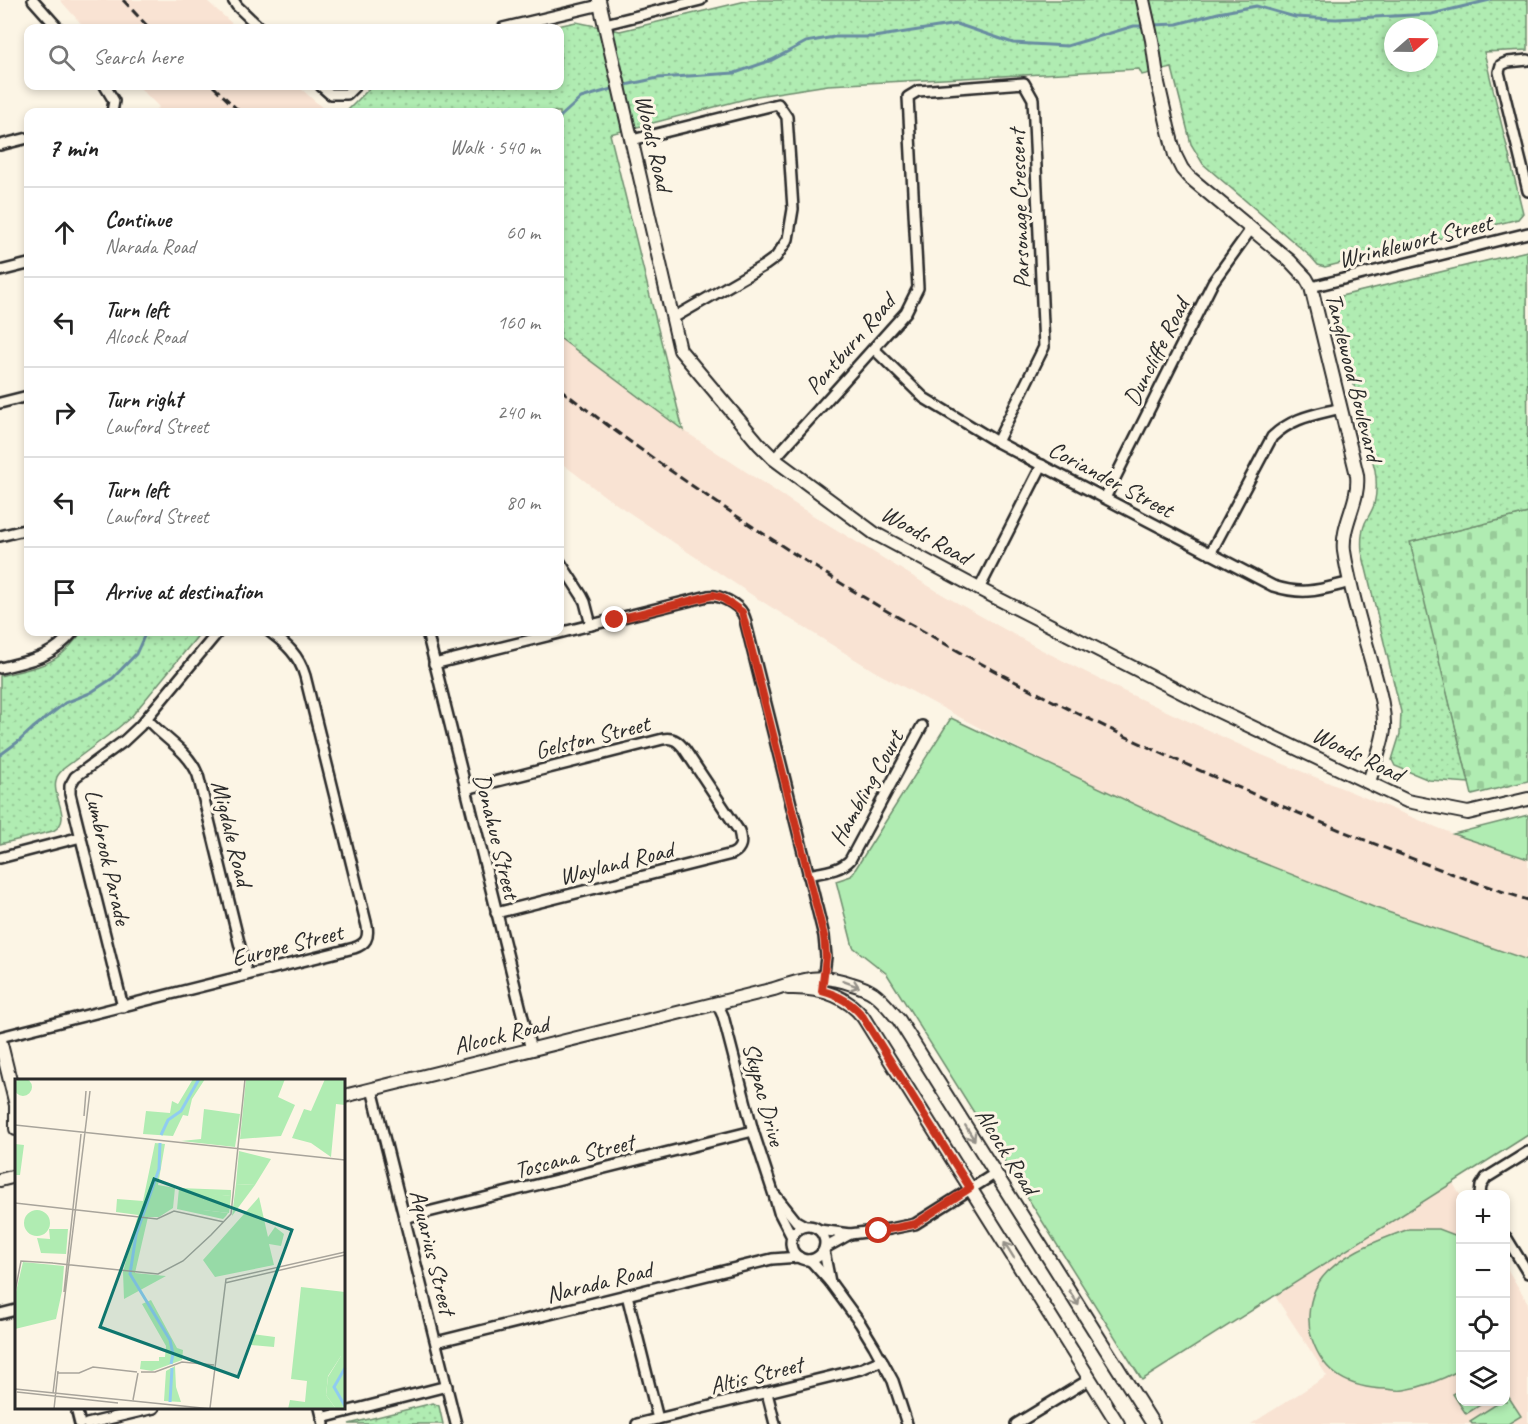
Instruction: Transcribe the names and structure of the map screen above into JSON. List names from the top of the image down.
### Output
{
  "streets": {
    "street": [
      "Woods Road",
      "Parsonage Crescent",
      "Wrinklewort Street",
      "Pontburn Road",
      "Duncliffe Road",
      "Tanglewood Boulevard",
      "Coriander Street",
      "Gelston Street",
      "Hambling Court",
      "Migdale Road",
      "Donahue Street",
      "Lumbrook Parade",
      "Wayland Road",
      "Europe Street",
      "Alcock Road",
      "Skypac Drive",
      "Toscana Street",
      "Aquarius Street",
      "Narada Road",
      "Altis Street"
    ]
  },
  "crossings": [
    ["Woods Road", "Pontburn Road"],
    ["Woods Road", "Tanglewood Boulevard"],
    ["Parsonage Crescent", "Pontburn Road"],
    ["Parsonage Crescent", "Coriander Street"],
    ["Wrinklewort Street", "Tanglewood Boulevard"],
    ["Pontburn Road", "Coriander Street"],
    ["Duncliffe Road", "Tanglewood Boulevard"],
    ["Duncliffe Road", "Coriander Street"],
    ["Tanglewood Boulevard", "Coriander Street"],
    ["Gelston Street", "Donahue Street"],
    ["Gelston Street", "Wayland Road"],
    ["Migdale Road", "Lumbrook Parade"],
    ["Migdale Road", "Europe Street"],
    ["Donahue Street", "Wayland Road"],
    ["Donahue Street", "Alcock Road"],
    ["Lumbrook Parade", "Europe Street"],
    ["Alcock Road", "Skypac Drive"],
    ["Alcock Road", "Aquarius Street"],
    ["Skypac Drive", "Toscana Street"],
    ["Skypac Drive", "Narada Road"],
    ["Toscana Street", "Aquarius Street"],
    ["Aquarius Street", "Narada Road"]
  ],
  "north": "right",
  "page": {
    "search": "Search here",
    "heading": ["7 min", "Walk · 540 m"],
    "list": [
      ["Continue", "Narada Road", "60 m"],
      ["Turn left", "Alcock Road", "160 m"],
      ["Turn right", "Lawford Street", "240 m"],
      ["Turn left", "Lawford Street", "80 m"],
      "Arrive at destination"
    ],
    "map_buttons": ["+", "−"]
  }
}
